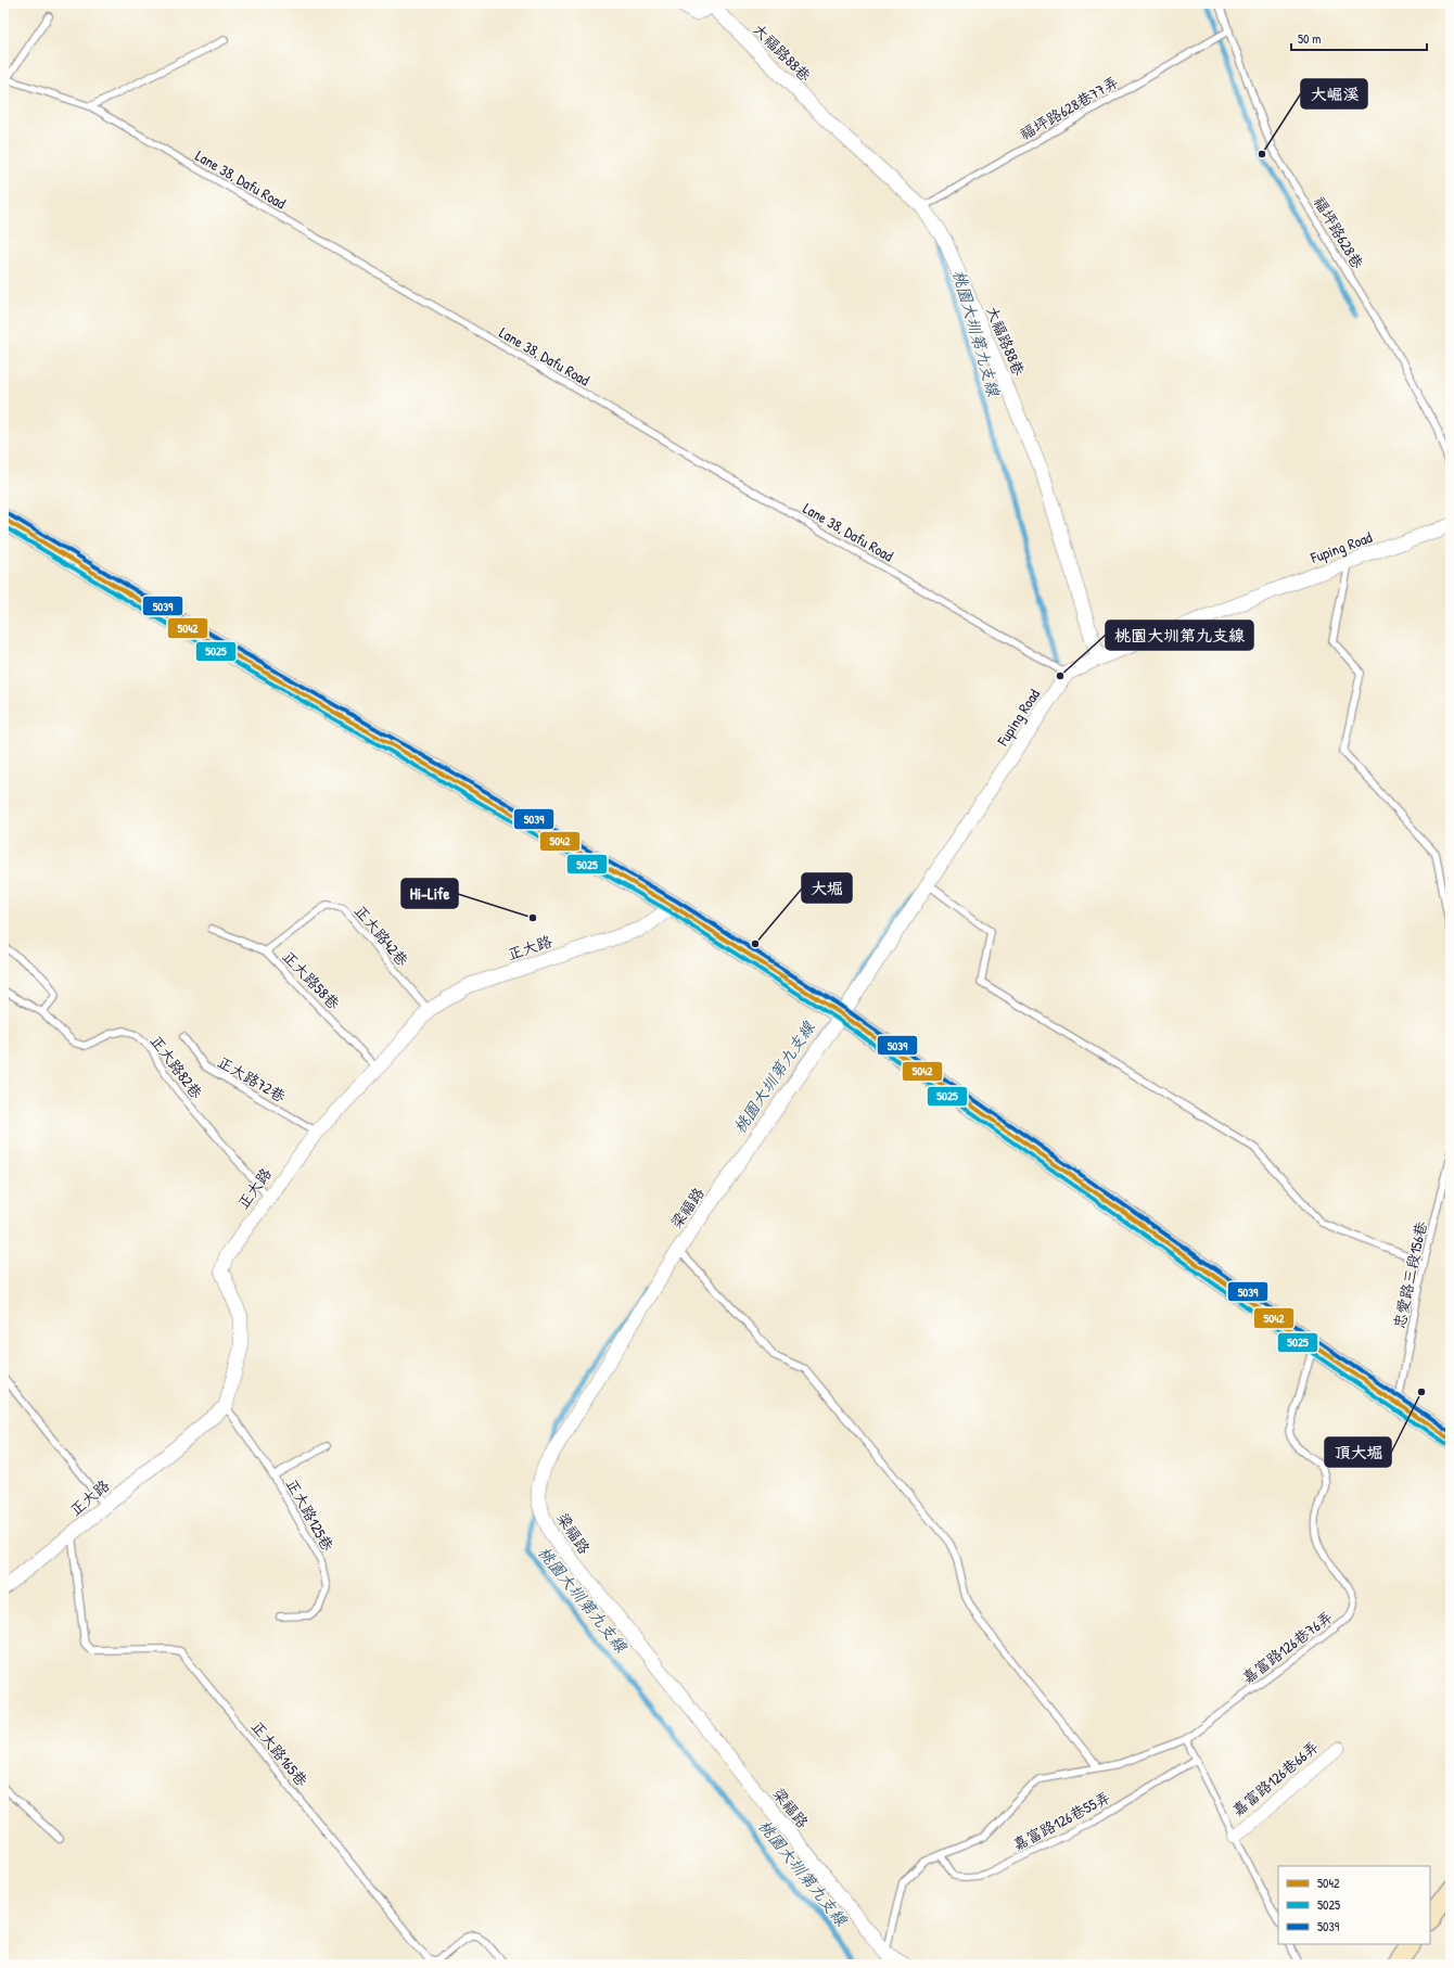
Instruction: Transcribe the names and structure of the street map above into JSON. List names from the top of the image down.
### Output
{
  "streets": {
    "street": [
      "大福路88巷",
      "Fuping Road",
      "正大路",
      "梁福路",
      "嘉富路126巷66弄"
    ],
    "lane": [
      "福坪路628巷77弄",
      "Lane 38, Dafu Road",
      "福坪路628巷",
      "正大路42巷",
      "正大路58巷",
      "正大路82巷",
      "正大路72巷",
      "忠愛路三段156巷",
      "正大路125巷",
      "嘉富路126巷76弄",
      "正大路165巷",
      "嘉富路126巷55弄"
    ]
  },
  "crossings": [
    ["大福路88巷", "福坪路628巷77弄"],
    ["大福路88巷", "Fuping Road"],
    ["福坪路628巷77弄", "福坪路628巷"],
    ["Lane 38, Dafu Road", "Fuping Road"],
    ["Fuping Road", "梁福路"],
    ["正大路42巷", "正大路"],
    ["正大路42巷", "正大路58巷"],
    ["正大路", "正大路58巷"],
    ["正大路", "正大路82巷"],
    ["正大路", "正大路72巷"],
    ["正大路", "正大路125巷"],
    ["正大路", "正大路165巷"],
    ["梁福路", "嘉富路126巷76弄"],
    ["嘉富路126巷76弄", "嘉富路126巷55弄"]
  ],
  "water": ["桃園大圳第九支線"],
  "places": [
    "大崛溪",
    "桃園大圳第九支線",
    "Hi-Life",
    "大堀",
    "頂大堀"
  ],
  "lines": ["transit line 5039", "transit line 5042", "transit line 5025"],
  "legend": ["5042", "5025", "5039"],
  "scale_bar": "50 m"
}
